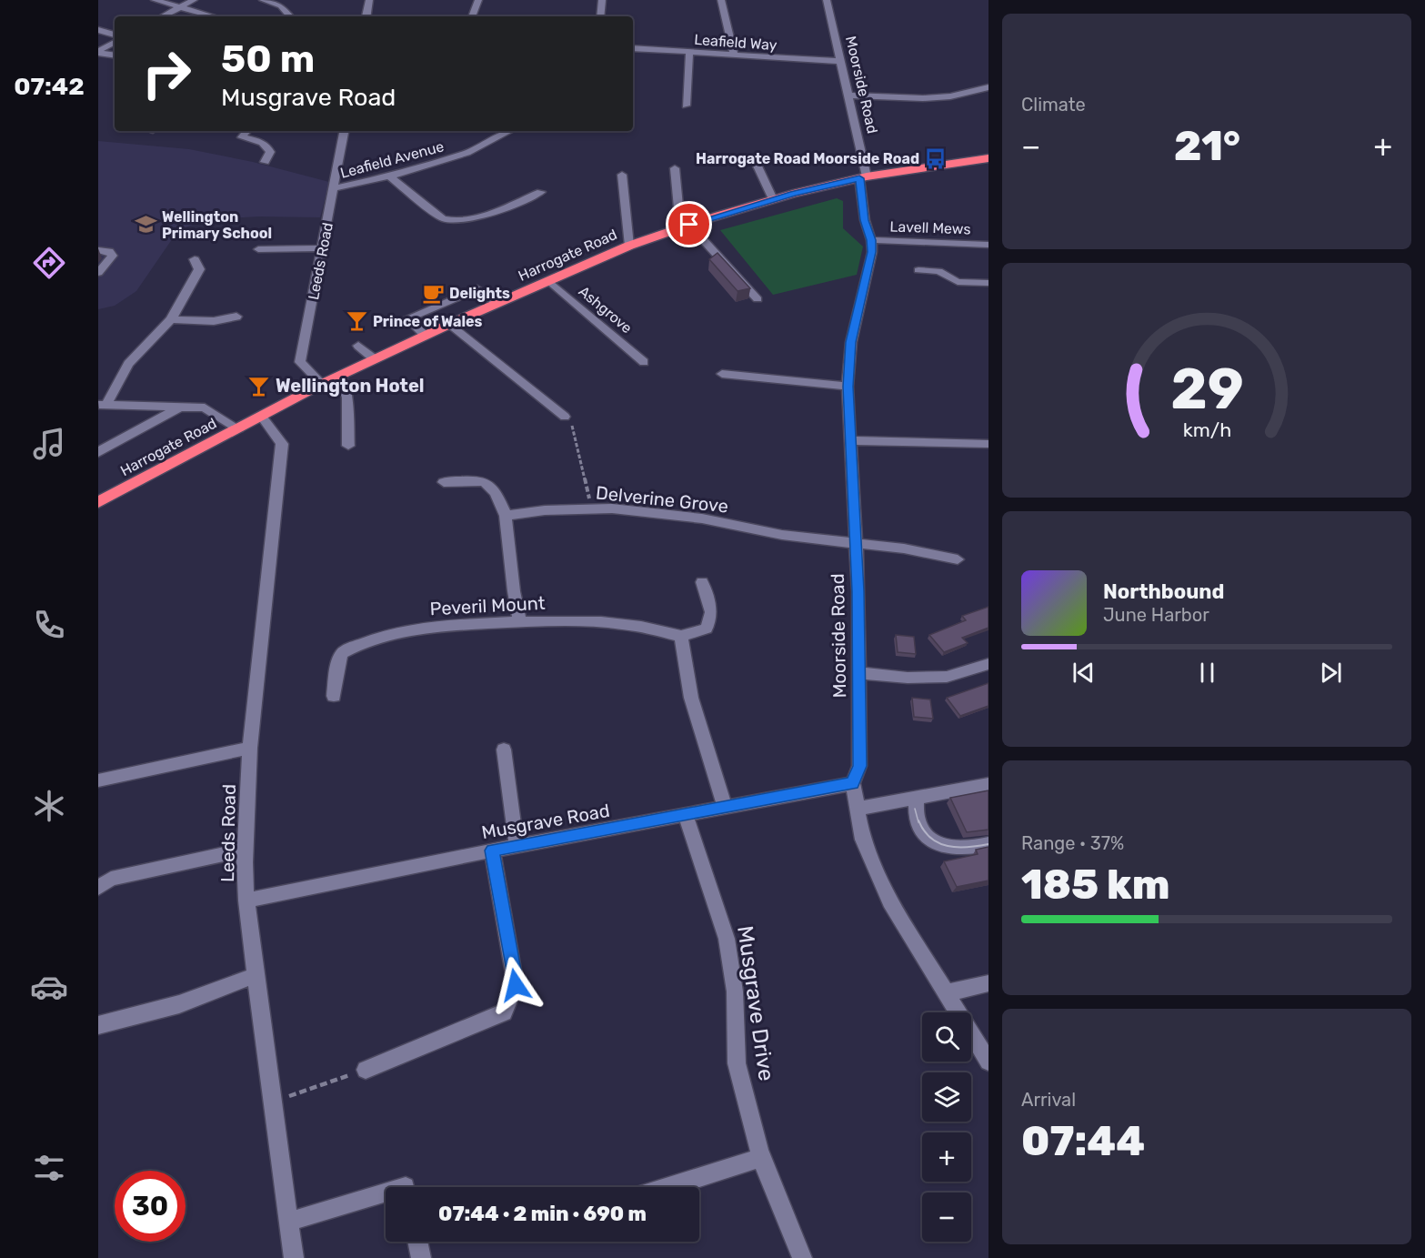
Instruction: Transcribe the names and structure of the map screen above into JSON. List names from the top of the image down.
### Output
{
  "streets": {
    "highway": ["Harrogate Road"],
    "street": [
      "Leafield Way",
      "Moorside Road",
      "Leafield Avenue",
      "Lavell Mews",
      "Leeds Road",
      "Ashgrove",
      "Delverine Grove",
      "Peveril Mount",
      "Musgrave Road",
      "Musgrave Drive"
    ]
  },
  "crossings": [
    ["Leafield Way", "Moorside Road"],
    ["Moorside Road", "Lavell Mews"],
    ["Moorside Road", "Harrogate Road"],
    ["Moorside Road", "Delverine Grove"],
    ["Moorside Road", "Musgrave Road"],
    ["Leafield Avenue", "Leeds Road"],
    ["Harrogate Road", "Leeds Road"],
    ["Harrogate Road", "Ashgrove"],
    ["Leeds Road", "Musgrave Road"],
    ["Musgrave Road", "Musgrave Drive"]
  ],
  "places": {
    "bus stop": ["Harrogate Road Moorside Road"],
    "school or university": ["Wellington Primary School"],
    "cafe": ["Delights"],
    "bar": ["Prince of Wales", "Wellington Hotel"]
  },
  "page": {
    "tabs": "07:42",
    "tile": [
      "Climate",
      ["Range · 37%", "185 km"],
      ["Arrival", "07:44"]
    ],
    "turn": ["50 m", "Musgrave Road"],
    "heat": ["−", "21°", "+"],
    "song": ["Northbound", "June Harbor"],
    "map_buttons": ["+", "−"],
    "limit": "30",
    "trip": "07:44 · 2 min · 690 m",
    "gauge": ["29", "km/h"]
  }
}
